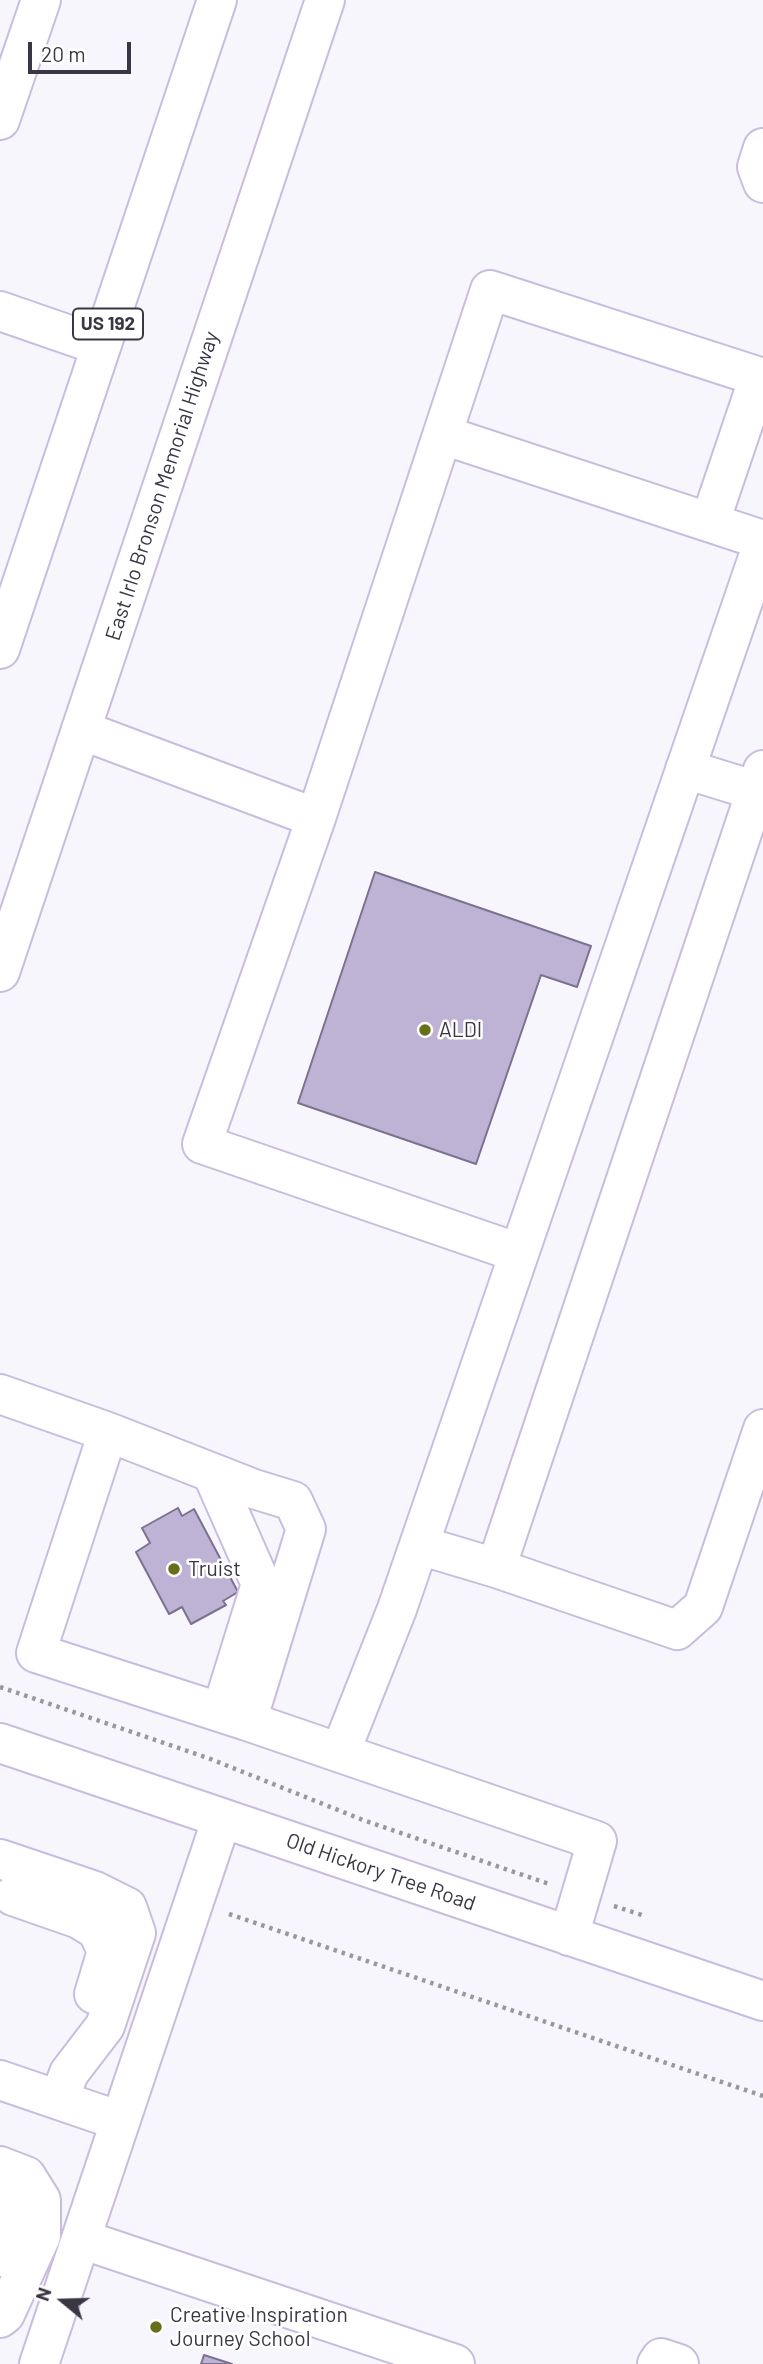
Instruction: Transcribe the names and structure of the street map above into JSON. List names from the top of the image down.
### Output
{
  "streets": {
    "main road": ["US 192", "East Irlo Bronson Memorial Highway", "Old Hickory Tree Road"]
  },
  "places": ["ALDI", "Truist", "Creative Inspiration Journey School"],
  "scale_bar": "20 m",
  "north": "left"
}
